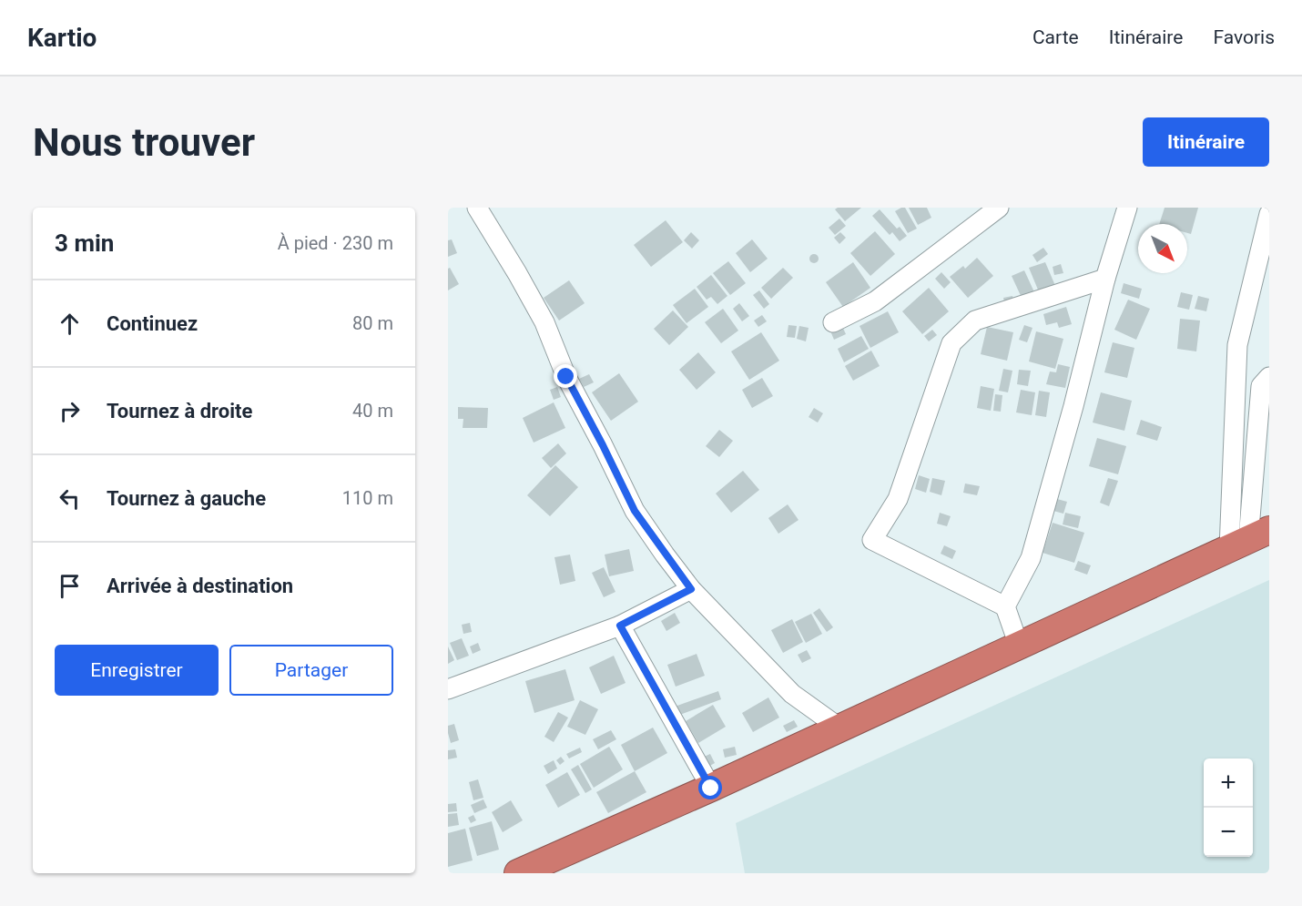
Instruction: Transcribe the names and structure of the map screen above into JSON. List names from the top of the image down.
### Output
{
  "north": "bottom right",
  "page": {
    "header": "Kartio",
    "nav": ["Carte", "Itinéraire", "Favoris"],
    "buttons": [
      "Itinéraire",
      ["Enregistrer", "Partager"]
    ],
    "title": "Nous trouver",
    "heading": ["3 min", "À pied · 230 m"],
    "list": [
      ["Continuez", "80 m"],
      ["Tournez à droite", "40 m"],
      ["Tournez à gauche", "110 m"],
      "Arrivée à destination"
    ],
    "map_buttons": ["+", "−"]
  }
}
